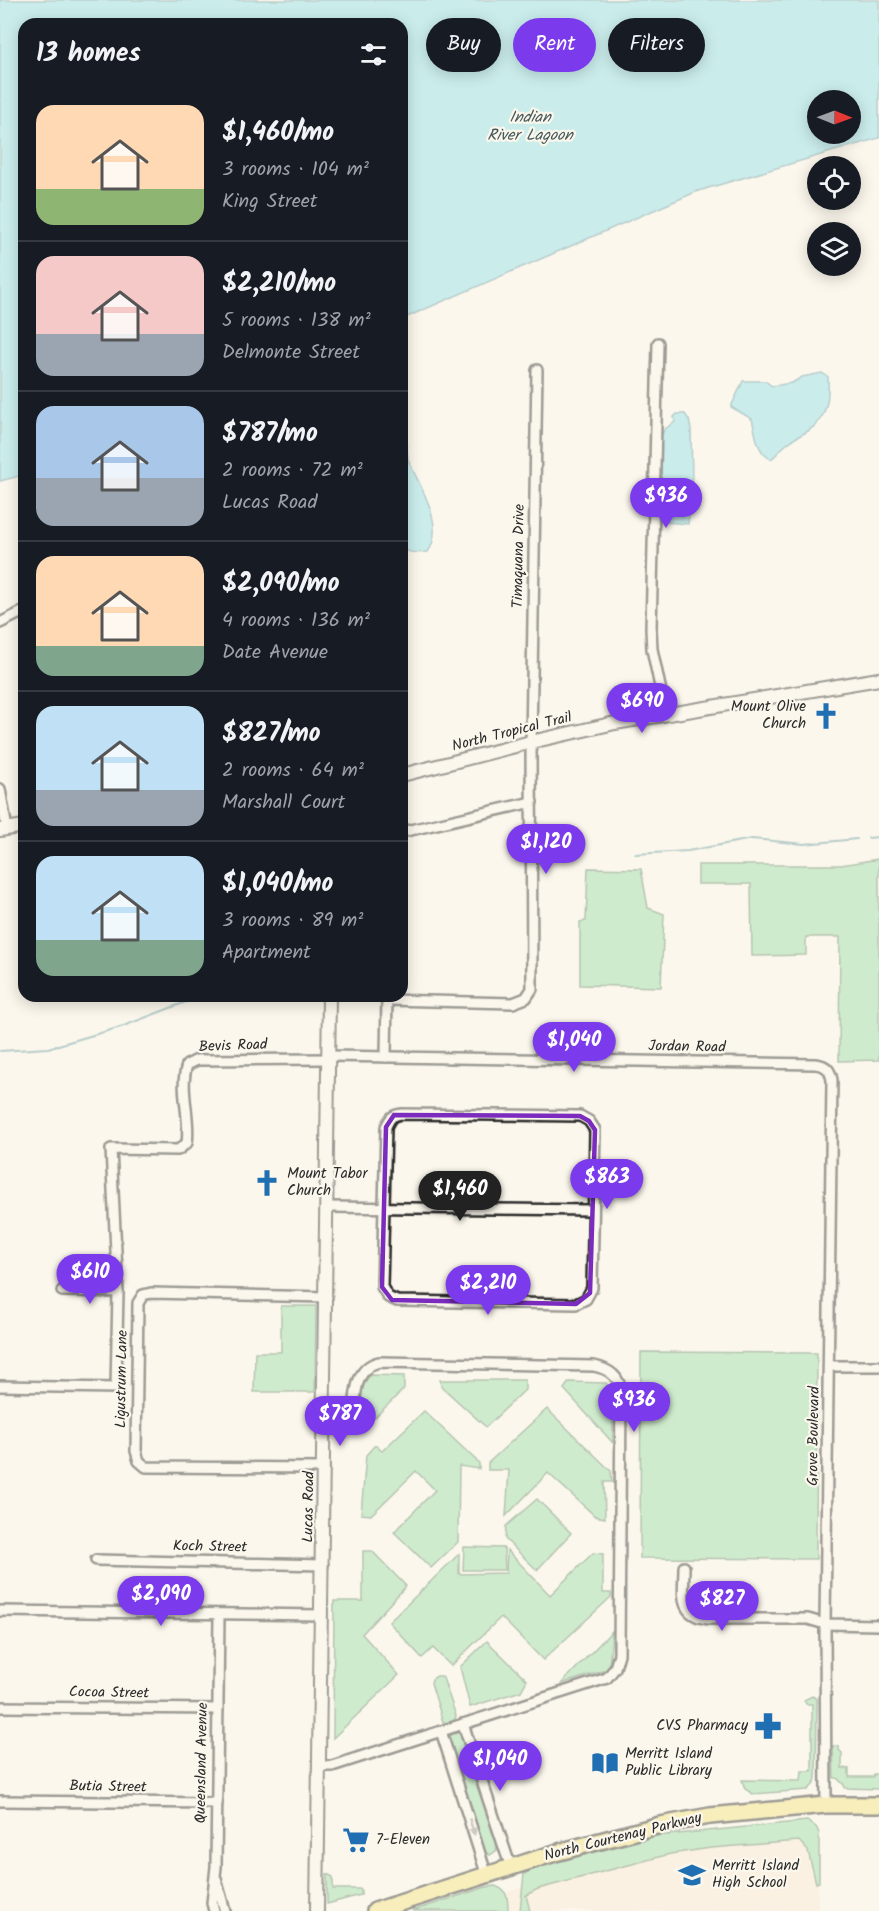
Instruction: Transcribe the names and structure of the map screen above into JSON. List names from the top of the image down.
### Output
{
  "streets": {
    "main road": ["North Courtenay Parkway"],
    "street": [
      "Timaquana Drive",
      "North Tropical Trail",
      "Bevis Road",
      "Jordan Road",
      "Ligustrum Lane",
      "Grove Boulevard",
      "Lucas Road",
      "Koch Street",
      "Cocoa Street",
      "Queensland Avenue",
      "Butia Street"
    ]
  },
  "crossings": [
    ["Timaquana Drive", "North Tropical Trail"],
    ["Bevis Road", "Jordan Road"],
    ["Bevis Road", "Lucas Road"],
    ["Jordan Road", "Grove Boulevard"],
    ["Jordan Road", "Lucas Road"],
    ["Ligustrum Lane", "Lucas Road"],
    ["Grove Boulevard", "North Courtenay Parkway"],
    ["Lucas Road", "Koch Street"],
    ["Cocoa Street", "Queensland Avenue"],
    ["Queensland Avenue", "Butia Street"]
  ],
  "water": ["Indian River Lagoon"],
  "places": {
    "church": ["Mount Olive Church", "Mount Tabor Church"],
    "pharmacy": ["CVS Pharmacy"],
    "library": ["Merritt Island Public Library"],
    "supermarket": ["7-Eleven"],
    "school or university": ["Merritt Island High School"]
  },
  "north": "right",
  "page": {
    "chip": ["Buy", "Rent", "Filters"],
    "heading": "13 homes",
    "list": [
      {
        "name": "$1,460/mo",
        "note": "3 rooms · 104 m² · King Street"
      },
      {
        "name": "$2,210/mo",
        "note": "5 rooms · 138 m² · Delmonte Street"
      },
      {
        "name": "$787/mo",
        "note": "2 rooms · 72 m² · Lucas Road"
      },
      {
        "name": "$2,090/mo",
        "note": "4 rooms · 136 m² · Date Avenue"
      },
      {
        "name": "$827/mo",
        "note": "2 rooms · 64 m² · Marshall Court"
      },
      {
        "name": "$1,040/mo",
        "note": "3 rooms · 89 m² · Apartment"
      }
    ],
    "price": [
      "$936",
      "$690",
      "$1,120",
      "$1,040",
      "$863",
      "$1,460",
      "$610",
      "$2,210",
      "$936",
      "$787",
      "$2,090",
      "$827",
      "$1,040"
    ]
  }
}
